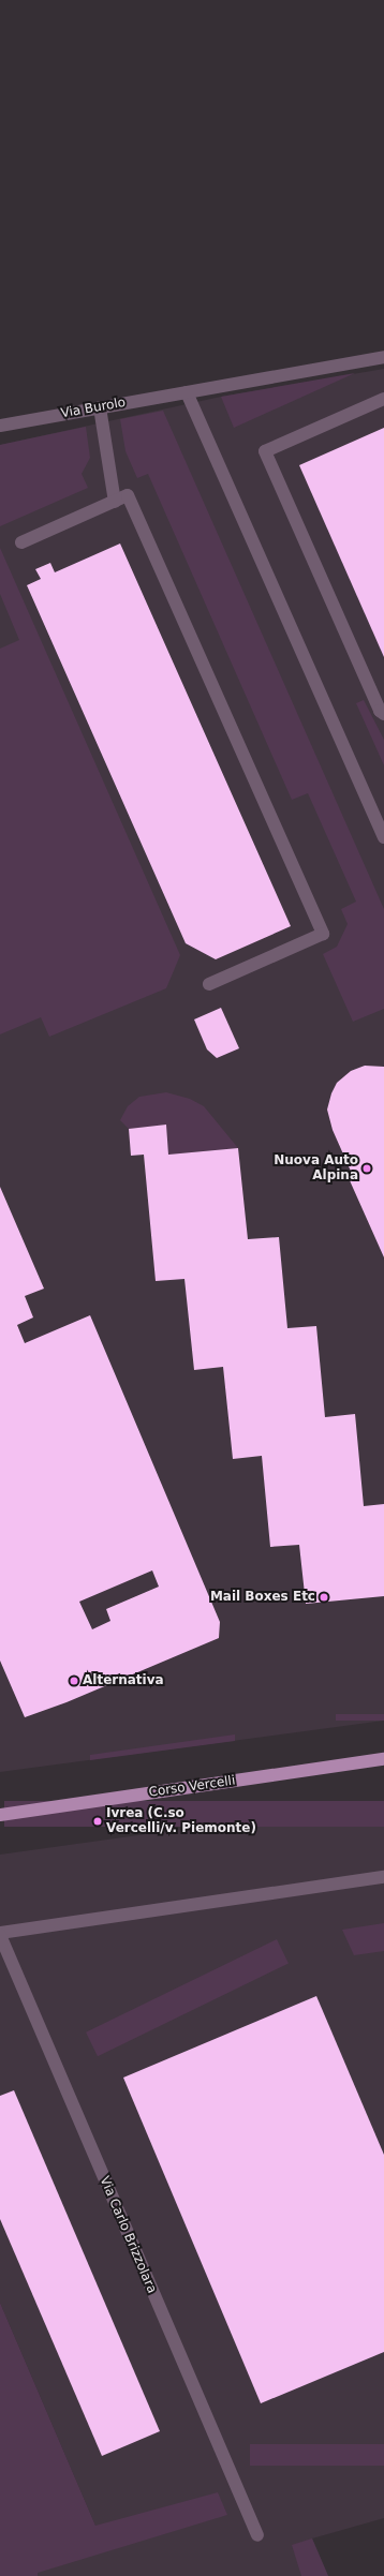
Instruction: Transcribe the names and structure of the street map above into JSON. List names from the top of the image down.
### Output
{
  "streets": {
    "main road": ["Corso Vercelli"],
    "street": ["Via Burolo", "Via Carlo Brizzolara"]
  },
  "places": [
    "Nuova Auto Alpina",
    "Mail Boxes Etc",
    "Alternativa",
    "Ivrea (C.so Vercelli/v. Piemonte)"
  ]
}
